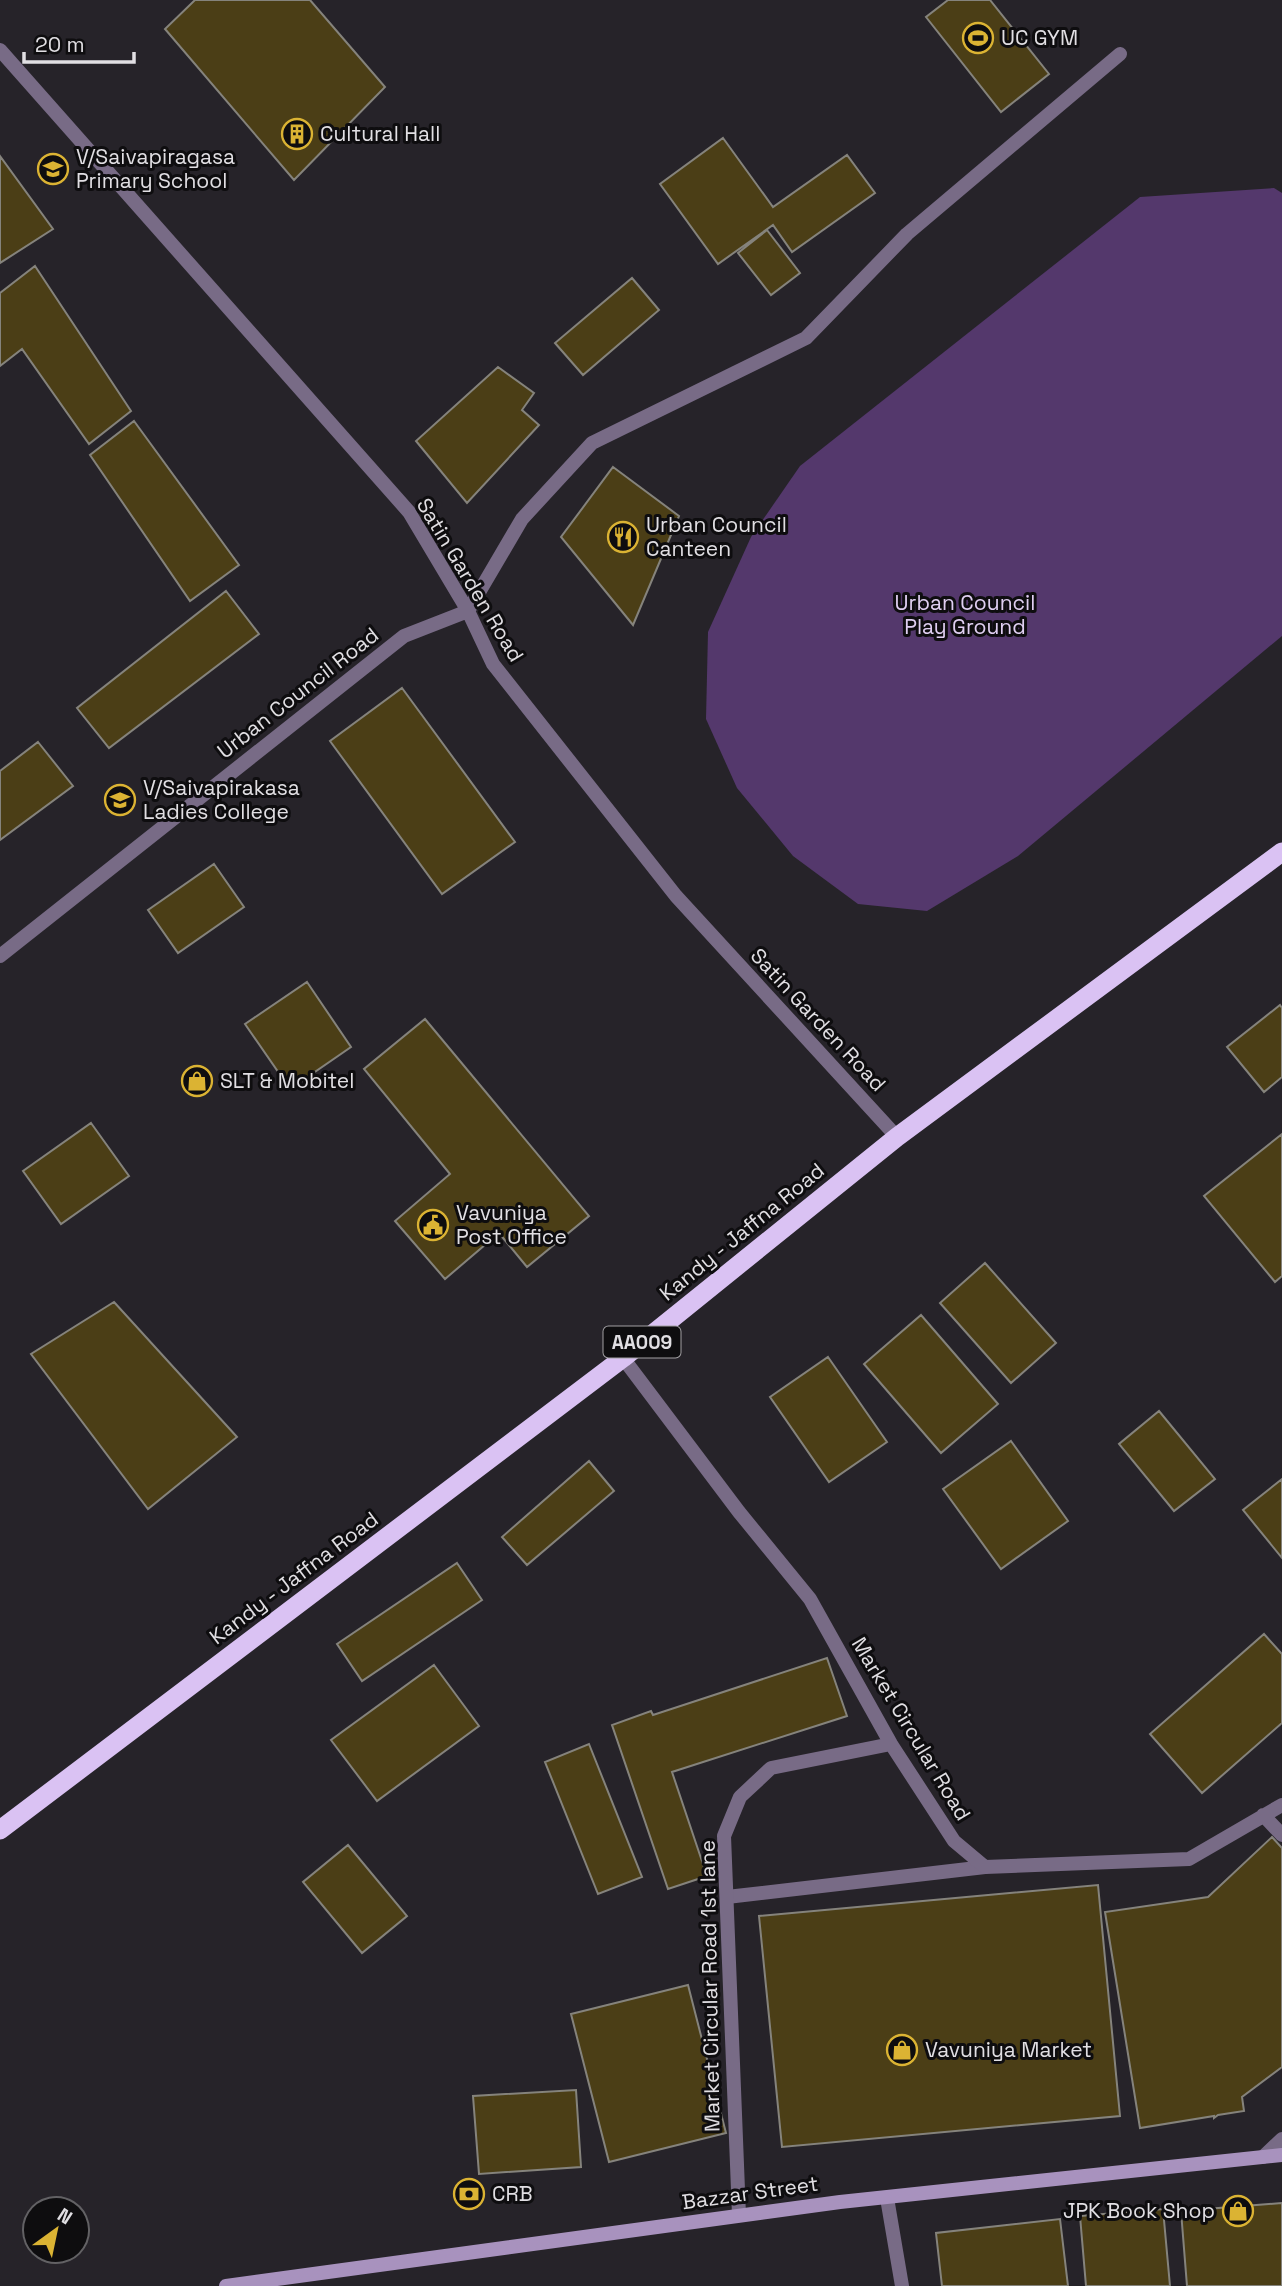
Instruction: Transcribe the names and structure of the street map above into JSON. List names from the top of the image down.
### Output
{
  "streets": {
    "highway": ["Kandy - Jaffna Road", "AA009"],
    "main road": ["Bazzar Street"],
    "street": [
      "Satin Garden Road",
      "Urban Council Road",
      "Market Circular Road",
      "Market Circular Road 1st lane"
    ]
  },
  "crossings": [
    ["Satin Garden Road", "Urban Council Road"],
    ["Satin Garden Road", "Kandy - Jaffna Road"],
    ["Kandy - Jaffna Road", "Market Circular Road"],
    ["Market Circular Road", "Market Circular Road 1st lane"],
    ["Market Circular Road 1st lane", "Bazzar Street"]
  ],
  "parks": ["Urban Council Play Ground"],
  "places": {
    "sports": ["UC GYM"],
    "building": ["Cultural Hall"],
    "school or university": ["V/Saivapiragasa Primary School", "V/Saivapirakasa Ladies College"],
    "restaurant": ["Urban Council Canteen"],
    "shop": ["SLT & Mobitel", "Vavuniya Market", "JPK Book Shop"],
    "public building": ["Vavuniya Post Office"],
    "bank": ["CRB"]
  },
  "scale_bar": "20 m",
  "north": "top right"
}
